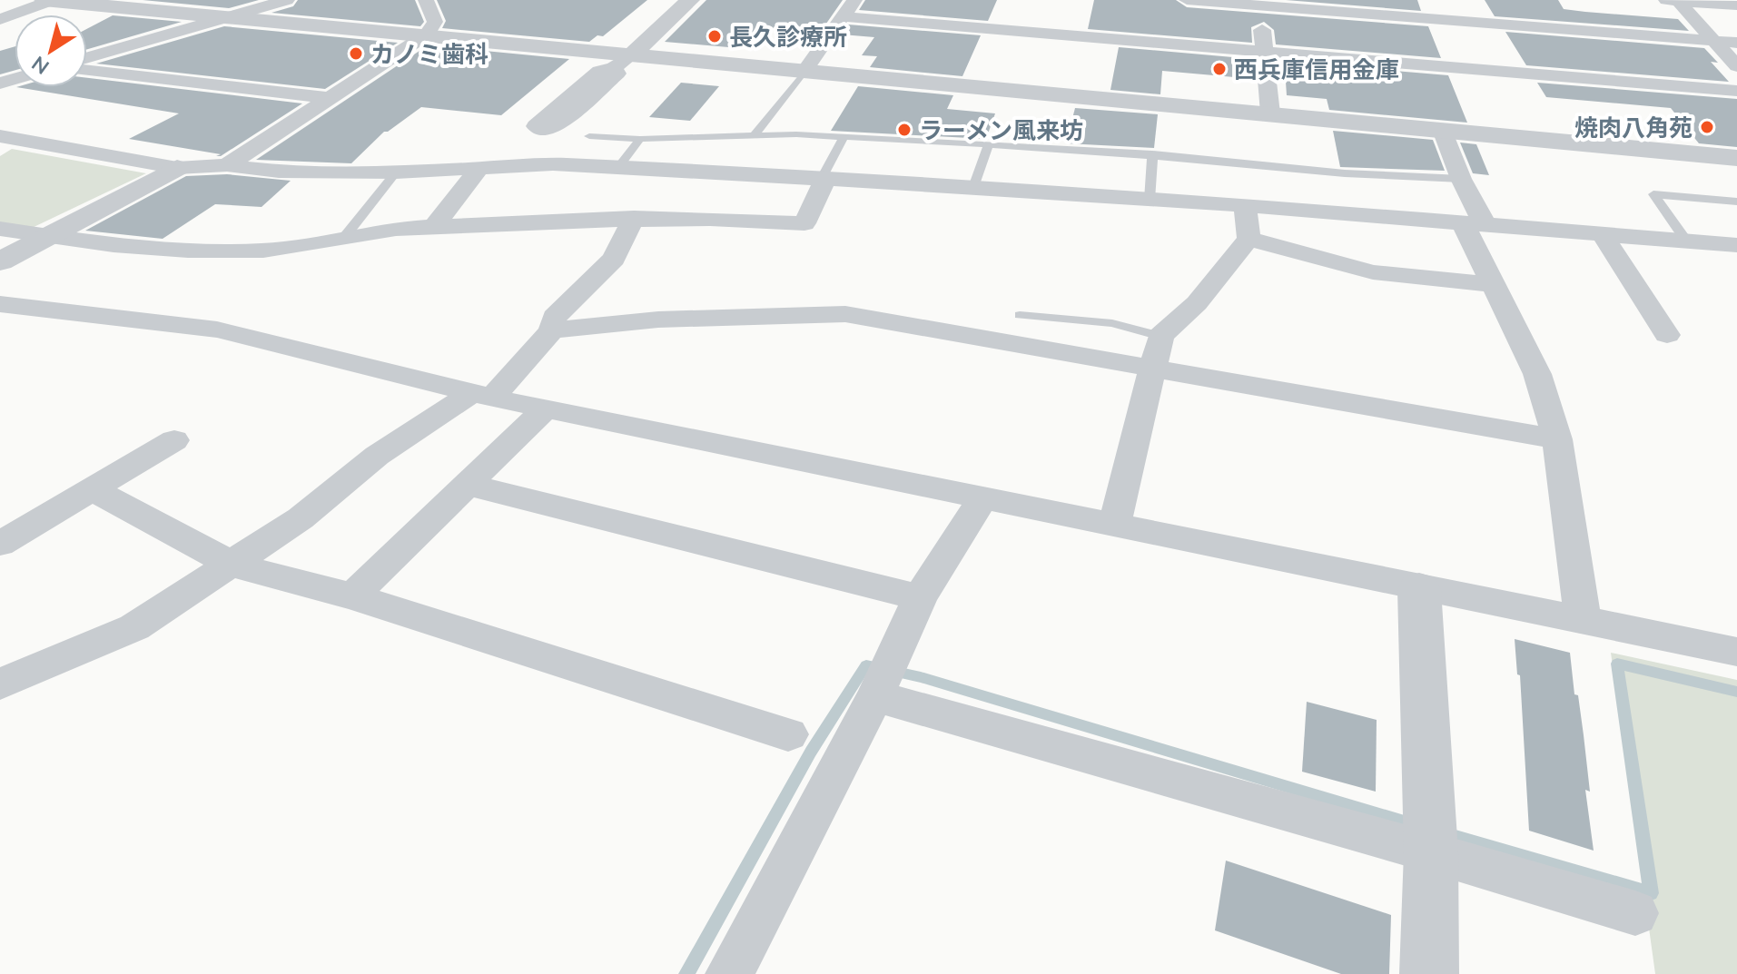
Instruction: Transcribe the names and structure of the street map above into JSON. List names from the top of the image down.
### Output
{
  "places": [
    "長久診療所",
    "カノミ歯科",
    "西兵庫信用金庫",
    "焼肉八角苑",
    "ラーメン風来坊"
  ],
  "north": "bottom left"
}
